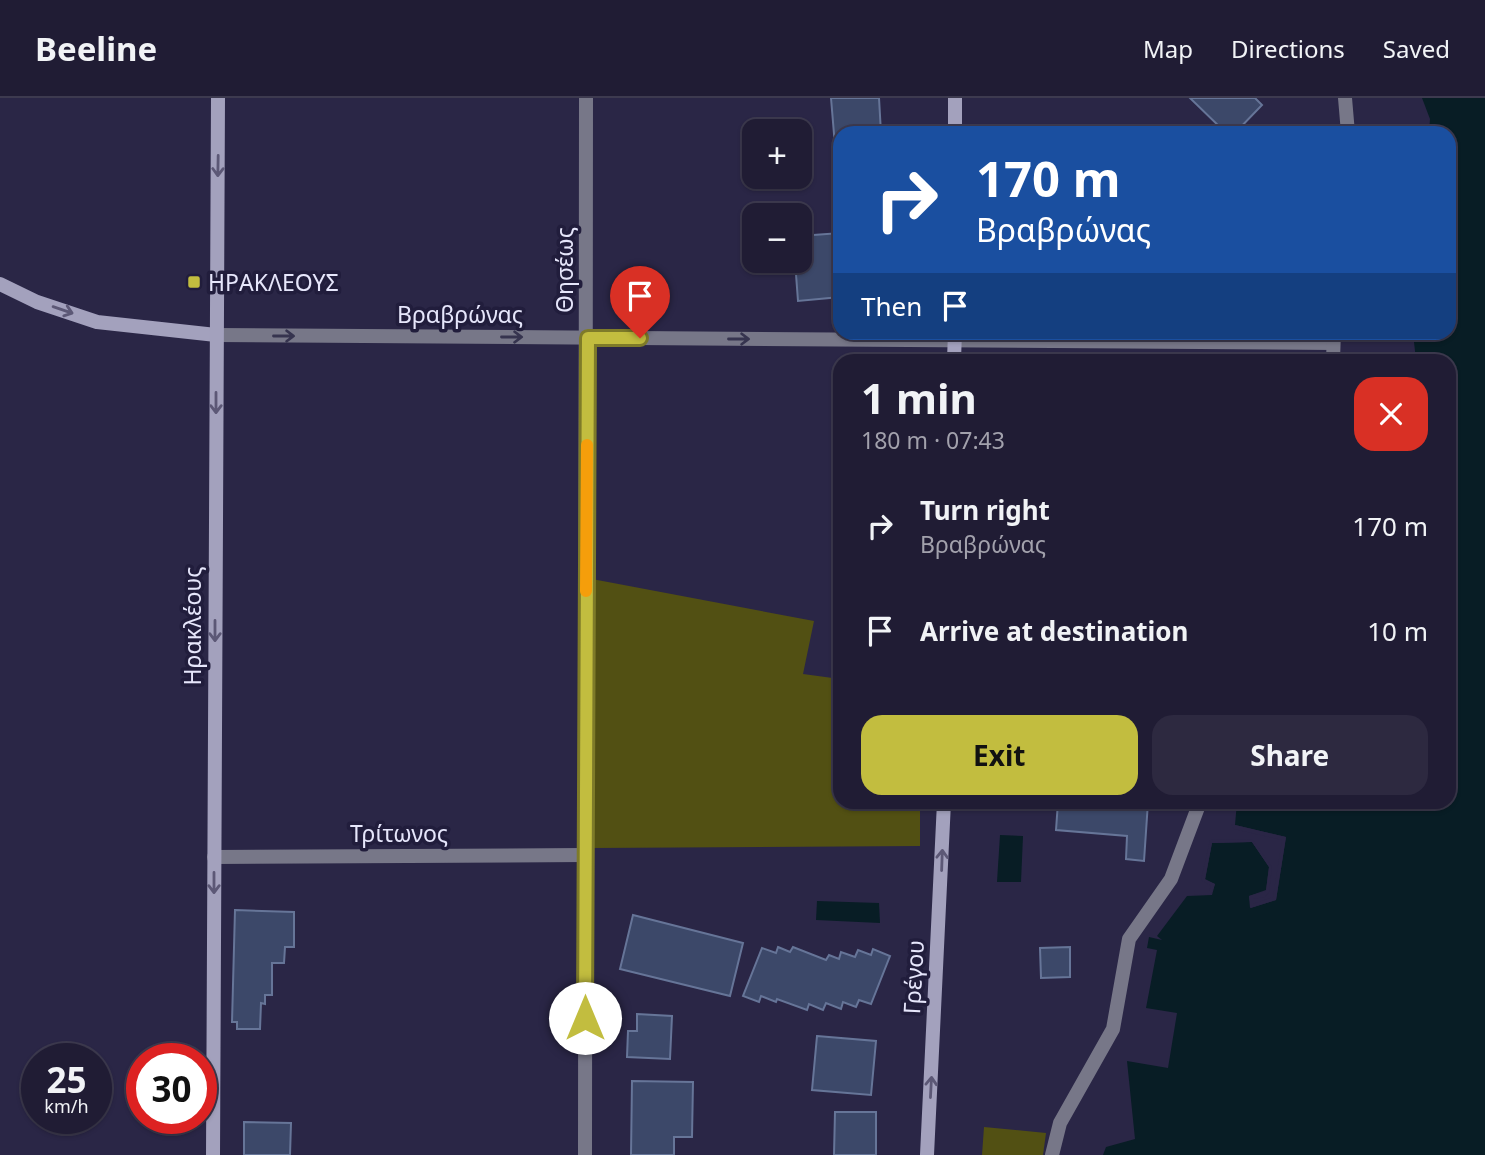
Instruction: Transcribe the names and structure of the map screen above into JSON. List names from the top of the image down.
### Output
{
  "streets": {
    "main road": ["Ηρακλέους", "Γρέγου"],
    "street": ["Θησέως", "Βραβρώνας", "Τρίτωνος"]
  },
  "crossings": [
    ["Θησέως", "Βραβρώνας"],
    ["Θησέως", "Τρίτωνος"],
    ["Βραβρώνας", "Ηρακλέους"],
    ["Ηρακλέους", "Τρίτωνος"]
  ],
  "one_way": ["Βραβρώνας", "Ηρακλέους", "Γρέγου"],
  "places": {
    "transit": ["ΗΡΑΚΛΕΟΥΣ"]
  },
  "page": {
    "header": "Beeline",
    "nav": ["Map", "Directions", "Saved"],
    "map_buttons": ["+", "−"],
    "turn": ["170 m", "Βραβρώνας"],
    "then": "Then",
    "heading": ["1 min", "180 m · 07:43"],
    "list": [
      {
        "name": "Turn right",
        "note": "Βραβρώνας",
        "value": "170 m"
      },
      {
        "name": "Arrive at destination",
        "value": "10 m"
      }
    ],
    "buttons": ["Exit", "Share"],
    "speed": "25 km/h",
    "limit": "30"
  }
}
